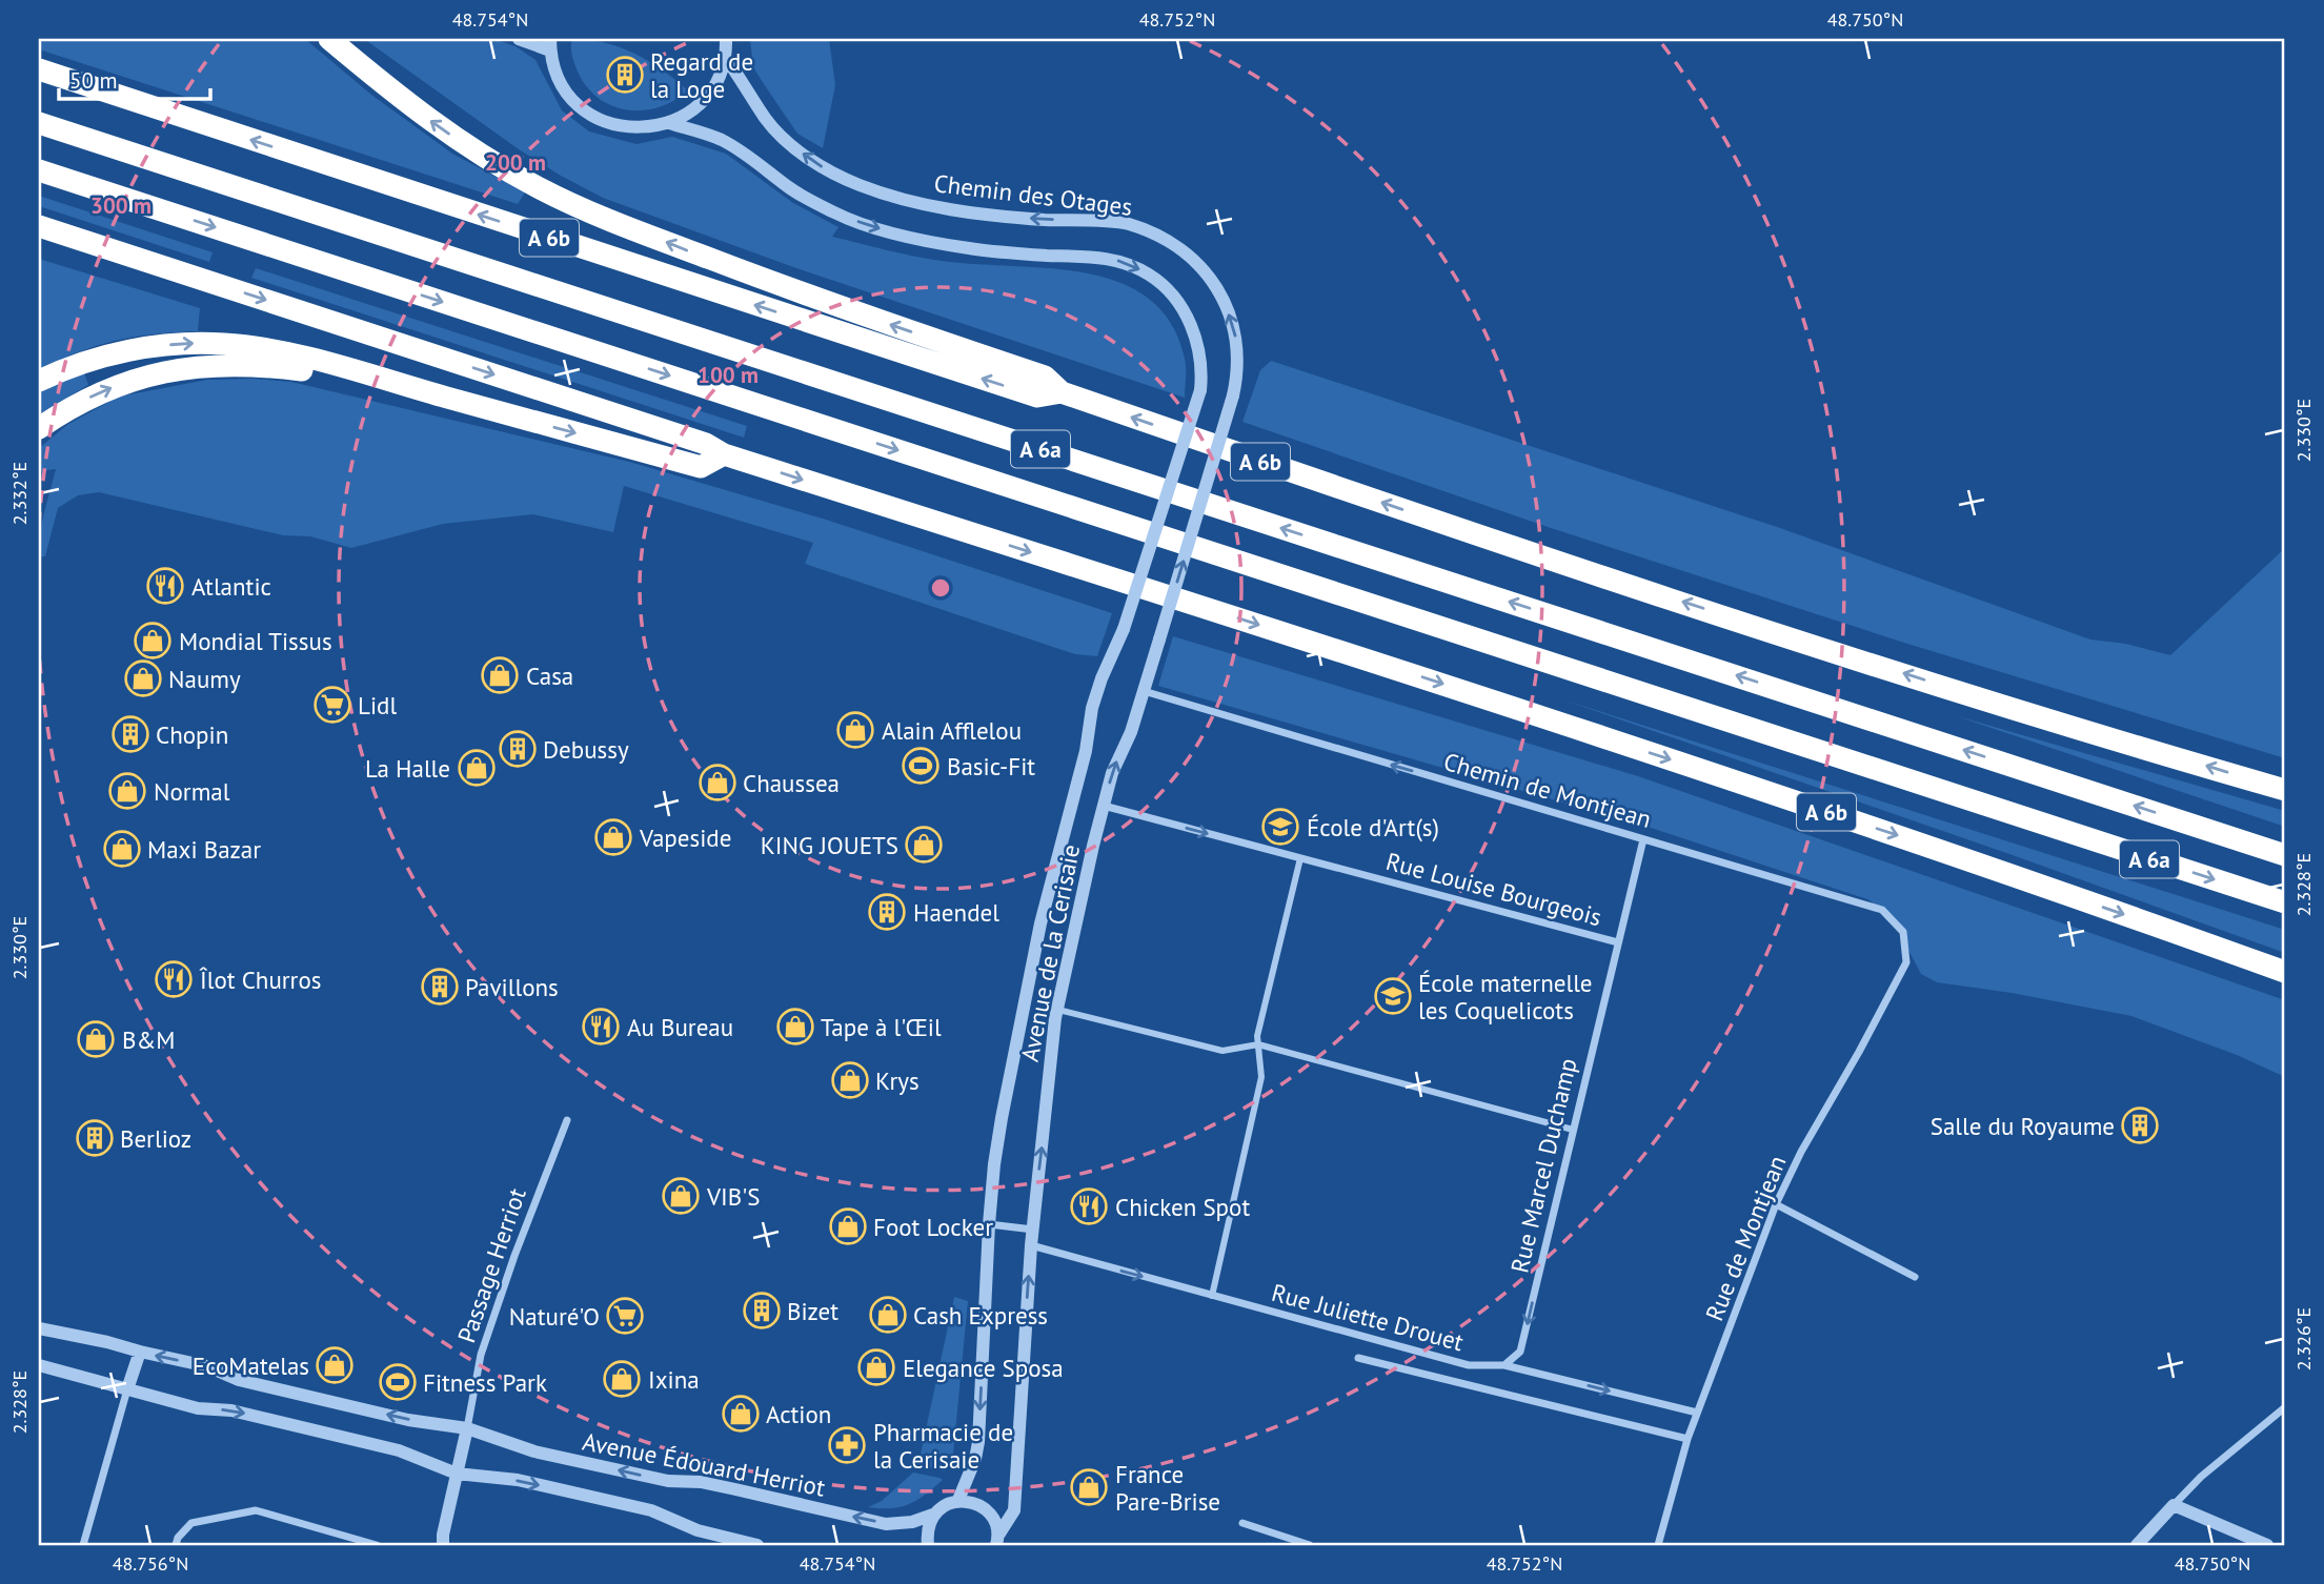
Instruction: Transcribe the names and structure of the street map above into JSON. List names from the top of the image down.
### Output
{
  "streets": {
    "highway": ["A 6b", "A 6a"],
    "street": [
      "Chemin des Otages",
      "Chemin de Montjean",
      "Rue Louise Bourgeois",
      "Avenue de la Cerisaie",
      "Rue Marcel Duchamp",
      "Rue de Montjean",
      "Passage Herriot",
      "Rue Juliette Drouet",
      "Avenue Édouard Herriot"
    ]
  },
  "crossings": [
    ["Chemin des Otages", "Avenue de la Cerisaie"],
    ["Chemin de Montjean", "Avenue de la Cerisaie"],
    ["Chemin de Montjean", "Rue Marcel Duchamp"],
    ["Chemin de Montjean", "Rue de Montjean"],
    ["Rue Louise Bourgeois", "Avenue de la Cerisaie"],
    ["Rue Louise Bourgeois", "Rue Marcel Duchamp"],
    ["Avenue de la Cerisaie", "Rue Juliette Drouet"],
    ["Avenue de la Cerisaie", "Avenue Édouard Herriot"],
    ["Rue Marcel Duchamp", "Rue Juliette Drouet"],
    ["Rue de Montjean", "Rue Juliette Drouet"],
    ["Passage Herriot", "Avenue Édouard Herriot"]
  ],
  "one_way": [
    "Chemin des Otages",
    "Chemin de Montjean",
    "Rue Louise Bourgeois",
    "Rue Marcel Duchamp"
  ],
  "places": {
    "building": [
      "Regard de la Loge",
      "Chopin",
      "Debussy",
      "Haendel",
      "Pavillons",
      "Salle du Royaume",
      "Berlioz",
      "Bizet"
    ],
    "restaurant": [
      "Atlantic",
      "Îlot Churros",
      "Au Bureau",
      "Chicken Spot"
    ],
    "shop": [
      "Mondial Tissus",
      "Casa",
      "Naumy",
      "Alain Afflelou",
      "La Halle",
      "Chaussea",
      "Normal",
      "Vapeside",
      "KING JOUETS",
      "Maxi Bazar",
      "Tape à l'Œil",
      "B&M",
      "Krys",
      "VIB'S",
      "Foot Locker",
      "Cash Express",
      "EcoMatelas",
      "Elegance Sposa",
      "Ixina",
      "Action",
      "France Pare-Brise"
    ],
    "supermarket": ["Lidl", "Naturé'O"],
    "sports": ["Basic-Fit", "Fitness Park"],
    "school or university": ["École d'Art(s)", "École maternelle les Coquelicots"],
    "pharmacy": ["Pharmacie de la Cerisaie"]
  },
  "scale_bar": "50 m",
  "coordinates": [
    "48.754°N",
    "48.752°N",
    "48.750°N",
    "2.330°E",
    "2.332°E",
    "2.328°E",
    "2.326°E",
    "48.756°N"
  ],
  "rings": ["200 m", "300 m", "100 m"]
}
